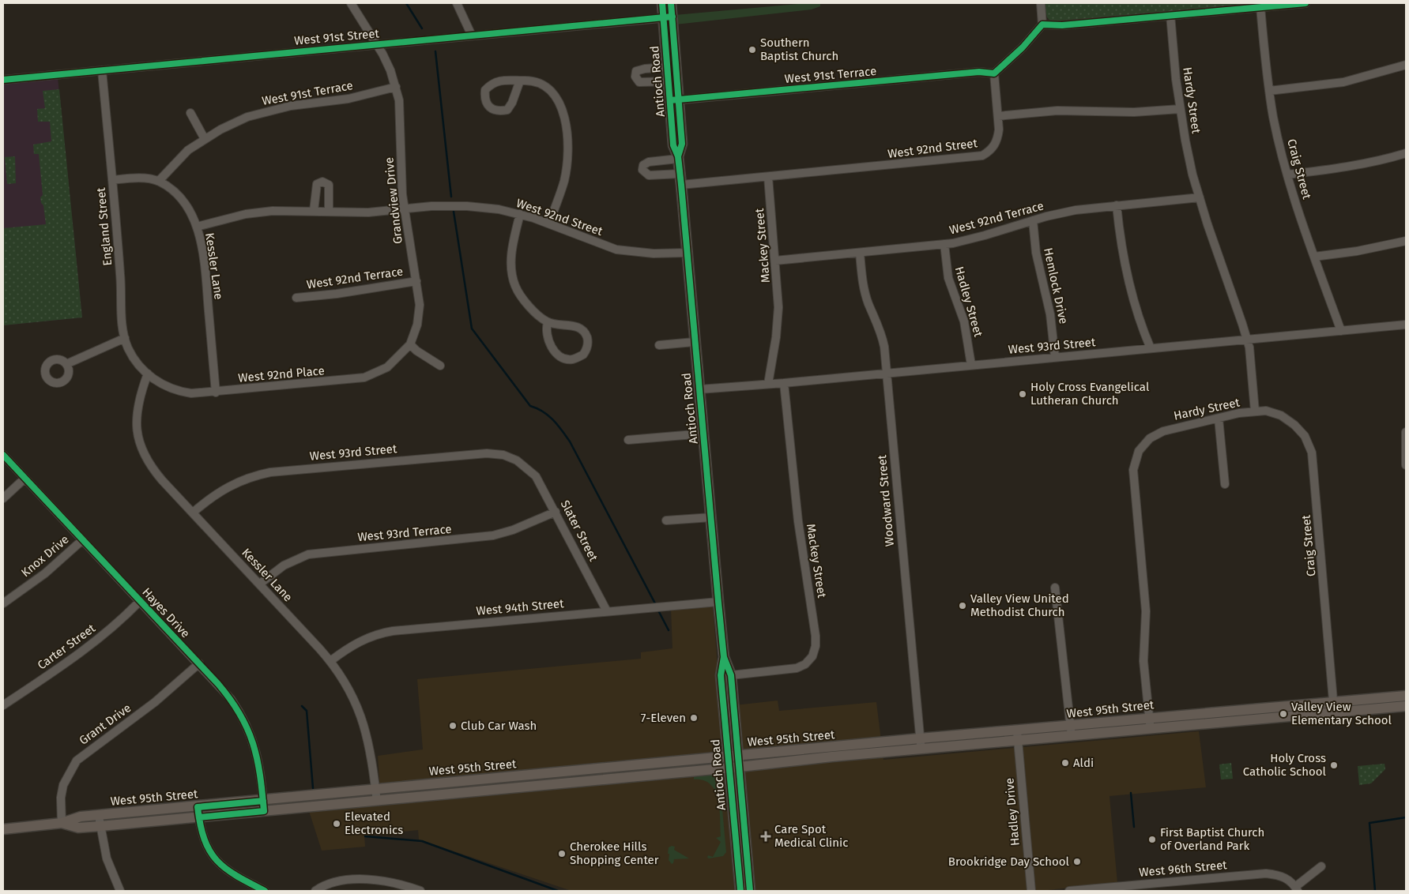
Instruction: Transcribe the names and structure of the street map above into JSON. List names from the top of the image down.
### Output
{
  "streets": {
    "main road": ["Antioch Road", "West 95th Street"],
    "street": [
      "West 91st Street",
      "West 91st Terrace",
      "Hardy Street",
      "West 92nd Street",
      "Craig Street",
      "Grandview Drive",
      "West 92nd Terrace",
      "England Street",
      "Mackey Street",
      "Kessler Lane",
      "Hemlock Drive",
      "Hadley Street",
      "West 93rd Street",
      "West 92nd Place",
      "Woodward Street",
      "Slater Street",
      "West 93rd Terrace",
      "Knox Drive",
      "West 94th Street",
      "Hayes Drive",
      "Carter Street",
      "Grant Drive",
      "Hadley Drive",
      "West 96th Street"
    ]
  },
  "crossings": [
    ["West 91st Street", "Antioch Road"],
    ["West 91st Street", "Grandview Drive"],
    ["West 91st Street", "England Street"],
    ["West 91st Terrace", "Antioch Road"],
    ["West 91st Terrace", "Grandview Drive"],
    ["West 91st Terrace", "Kessler Lane"],
    ["Antioch Road", "West 92nd Street"],
    ["Antioch Road", "Mackey Street"],
    ["Antioch Road", "West 93rd Street"],
    ["Antioch Road", "West 94th Street"],
    ["Antioch Road", "West 95th Street"],
    ["Hardy Street", "Craig Street"],
    ["Hardy Street", "West 92nd Terrace"],
    ["Hardy Street", "West 93rd Street"],
    ["Hardy Street", "West 95th Street"],
    ["West 92nd Street", "Grandview Drive"],
    ["West 92nd Street", "Mackey Street"],
    ["West 92nd Street", "Kessler Lane"],
    ["Craig Street", "West 93rd Street"],
    ["Craig Street", "West 95th Street"],
    ["Grandview Drive", "West 92nd Terrace"],
    ["Grandview Drive", "West 92nd Place"],
    ["West 92nd Terrace", "Mackey Street"],
    ["West 92nd Terrace", "Hemlock Drive"],
    ["West 92nd Terrace", "Hadley Street"],
    ["West 92nd Terrace", "Woodward Street"],
    ["England Street", "Kessler Lane"],
    ["England Street", "West 92nd Place"],
    ["Mackey Street", "West 93rd Street"],
    ["Kessler Lane", "West 93rd Street"],
    ["Kessler Lane", "West 92nd Place"],
    ["Kessler Lane", "West 93rd Terrace"],
    ["Kessler Lane", "West 94th Street"],
    ["Kessler Lane", "West 95th Street"],
    ["Hemlock Drive", "West 93rd Street"],
    ["Hadley Street", "West 93rd Street"],
    ["West 93rd Street", "Woodward Street"],
    ["West 93rd Street", "Slater Street"],
    ["Woodward Street", "West 95th Street"],
    ["Slater Street", "West 93rd Terrace"],
    ["Slater Street", "West 94th Street"],
    ["Knox Drive", "Hayes Drive"],
    ["Hayes Drive", "Carter Street"],
    ["Hayes Drive", "West 95th Street"],
    ["Hayes Drive", "Grant Drive"],
    ["West 95th Street", "Grant Drive"],
    ["West 95th Street", "Hadley Drive"]
  ],
  "places": {
    "other": [
      "Southern Baptist Church",
      "Holy Cross Evangelical Lutheran Church",
      "Valley View United Methodist Church",
      "Valley View Elementary School",
      "7-Eleven",
      "Club Car Wash",
      "Aldi",
      "Holy Cross Catholic School",
      "Elevated Electronics",
      "First Baptist Church of Overland Park",
      "Cherokee Hills Shopping Center",
      "Brookridge Day School"
    ],
    "health": ["Care Spot Medical Clinic"]
  }
}
